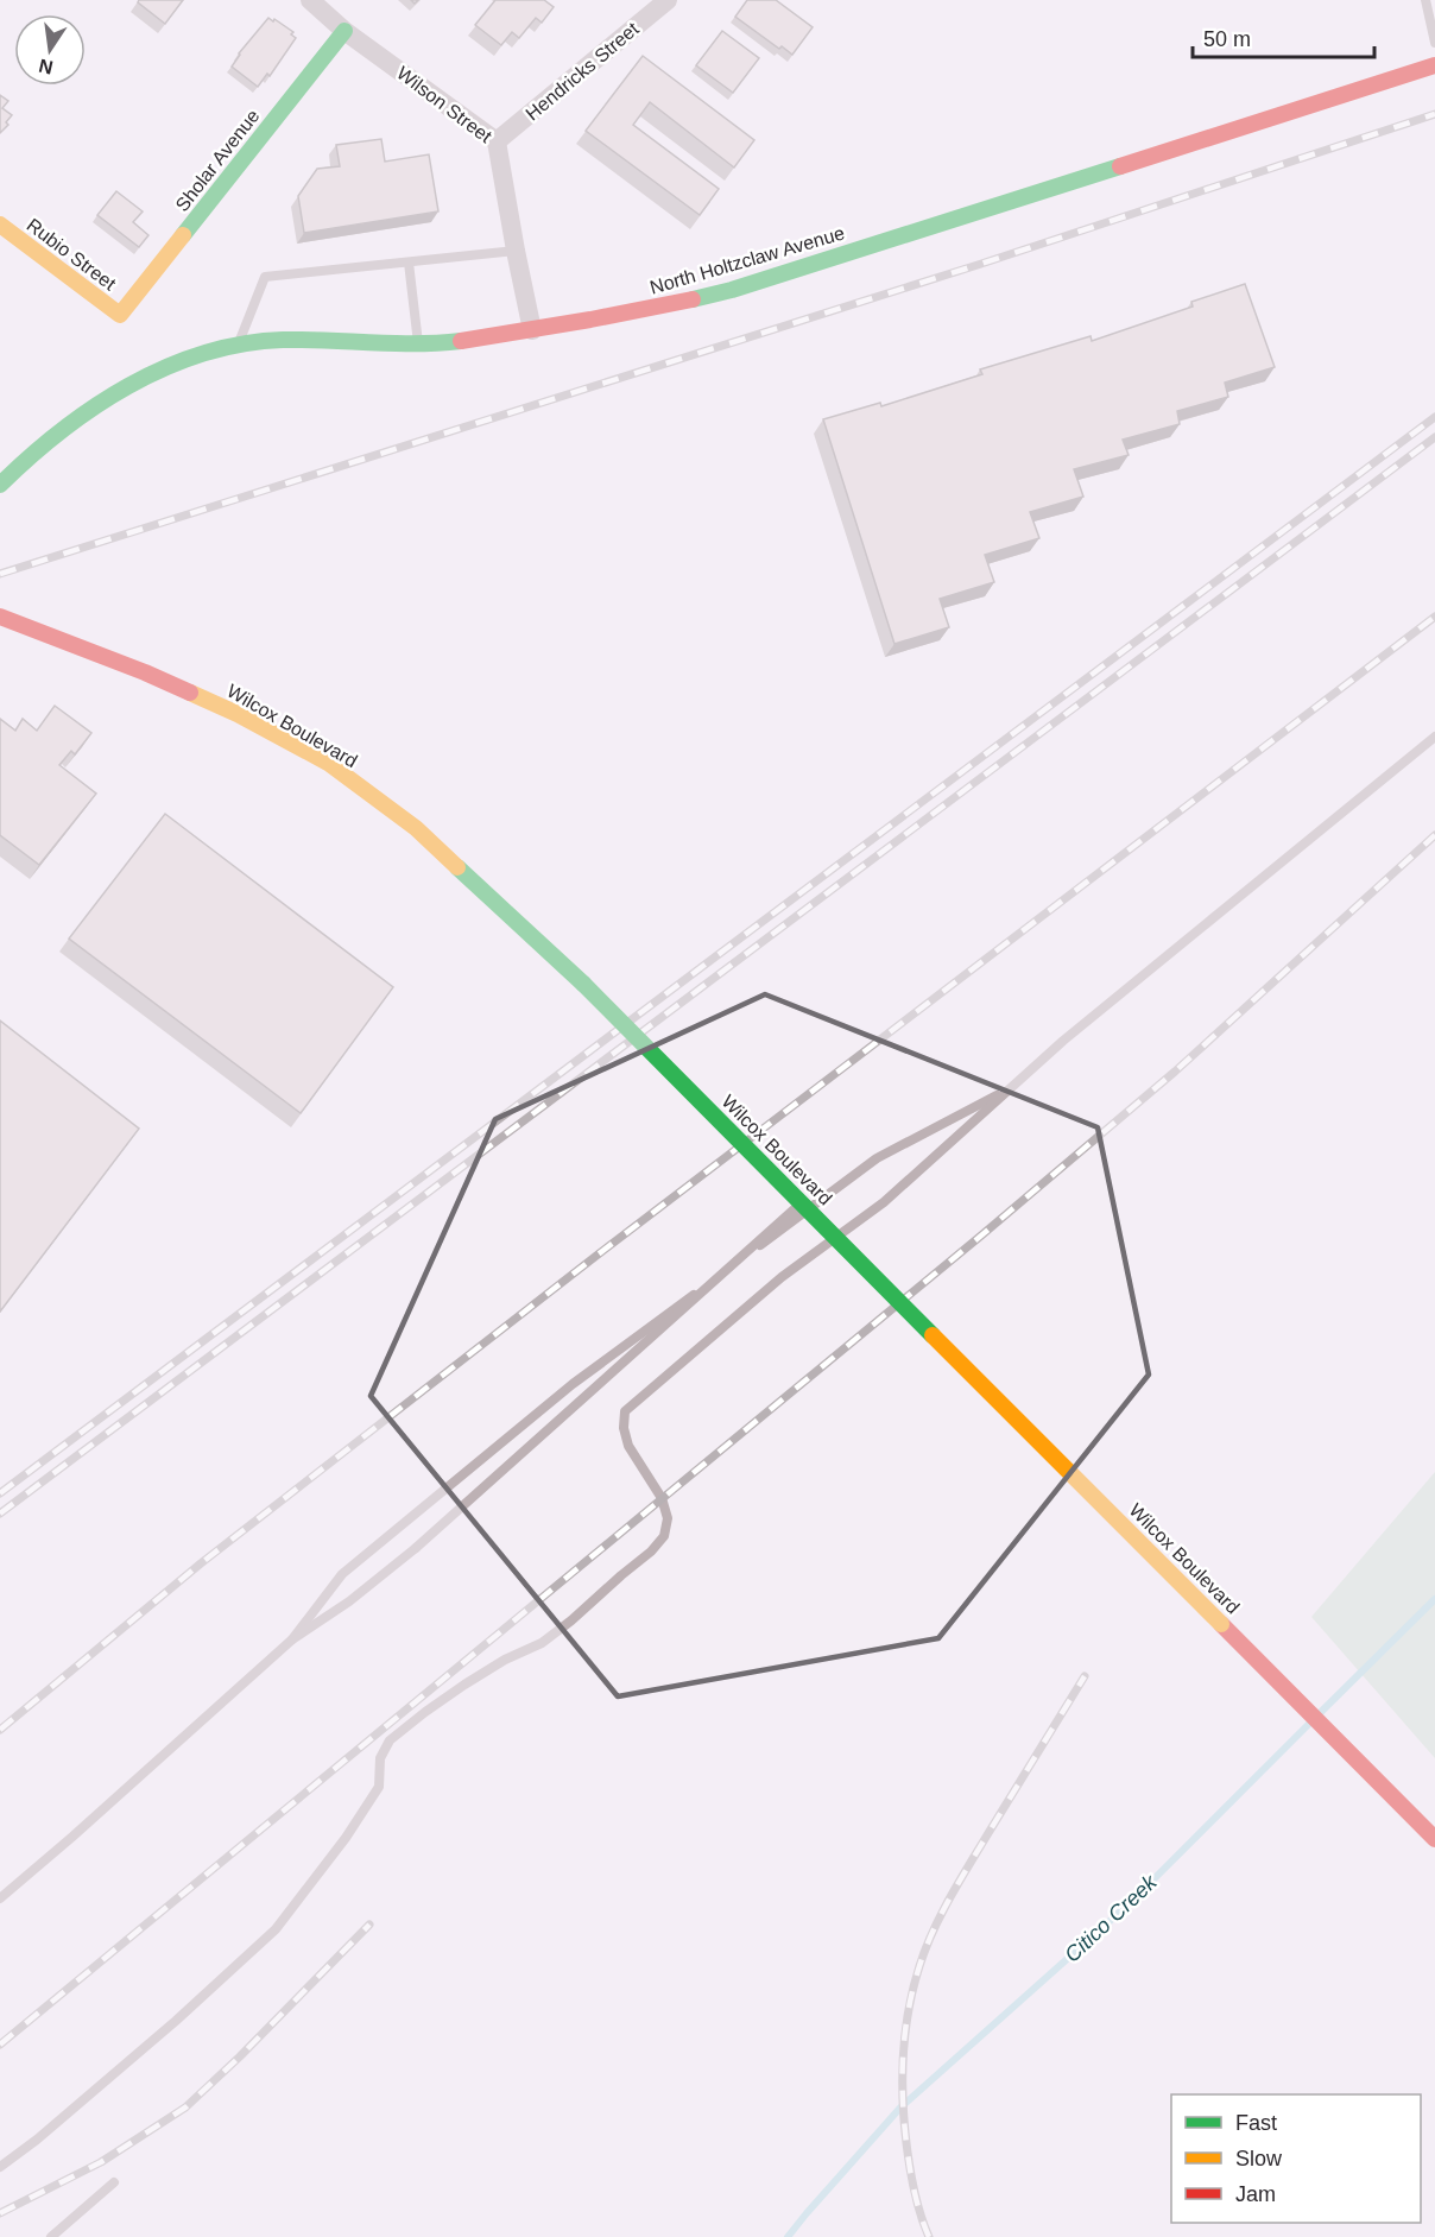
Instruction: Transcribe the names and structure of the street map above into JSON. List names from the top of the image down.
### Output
{
  "streets": {
    "main road": [
      "Sholar Avenue",
      "Rubio Street",
      "North Holtzclaw Avenue",
      "Wilcox Boulevard"
    ],
    "street": ["Hendricks Street", "Wilson Street"]
  },
  "crossings": [
    ["Hendricks Street", "Wilson Street"],
    ["Wilson Street", "Sholar Avenue"],
    ["Wilson Street", "North Holtzclaw Avenue"],
    ["Sholar Avenue", "Rubio Street"]
  ],
  "water": ["Citico Creek"],
  "legend": ["Fast", "Slow", "Jam"],
  "scale_bar": "50 m",
  "north": "bottom"
}
